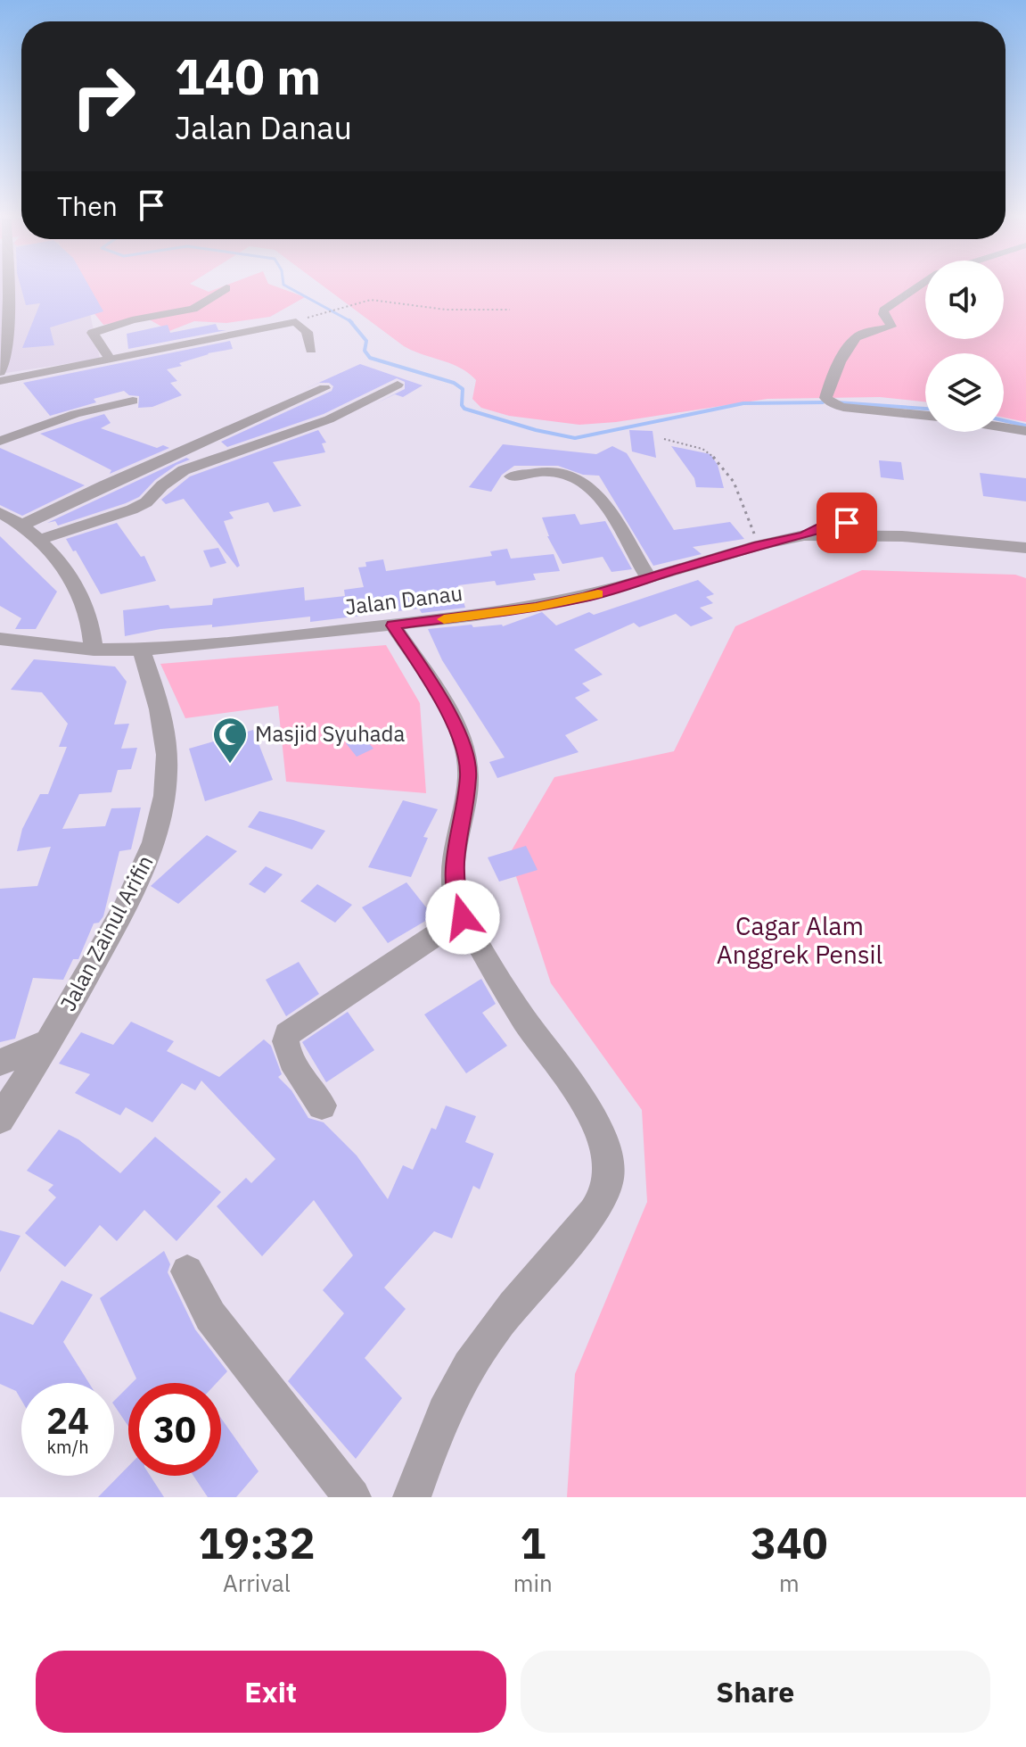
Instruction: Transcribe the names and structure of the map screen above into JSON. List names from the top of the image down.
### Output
{
  "streets": {
    "street": ["Jalan Danau", "Jalan Zainul Arifin"]
  },
  "crossings": [
    ["Jalan Danau", "Jalan Zainul Arifin"]
  ],
  "parks": ["Cagar Alam Anggrek Pensil"],
  "places": {
    "mosque": ["Masjid Syuhada"]
  },
  "page": {
    "turn": ["140 m", "Jalan Danau"],
    "then": "Then",
    "speed": "24 km/h",
    "limit": "30",
    "eta": [
      "19:32",
      "Arrival",
      "1",
      "min",
      "340",
      "m"
    ],
    "buttons": ["Exit", "Share"]
  }
}
